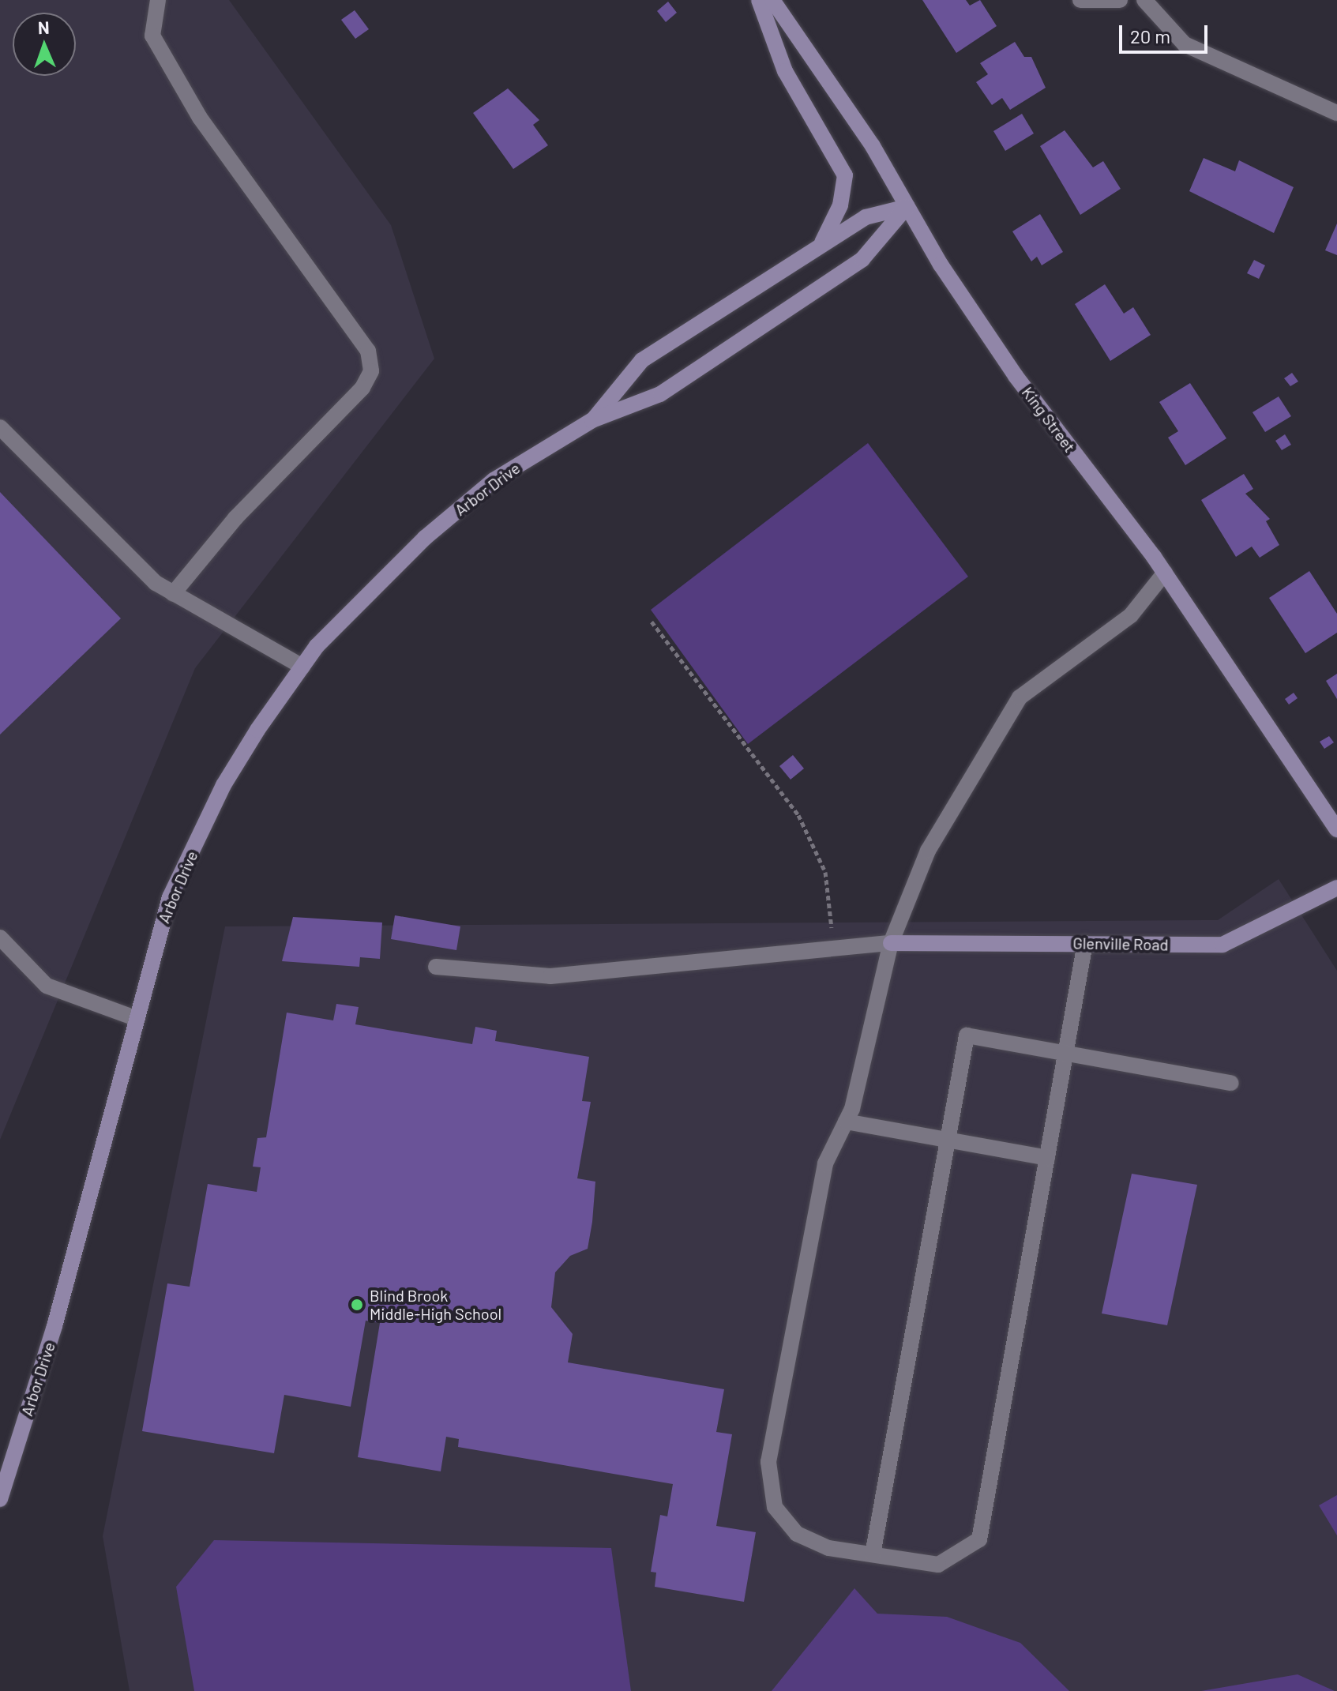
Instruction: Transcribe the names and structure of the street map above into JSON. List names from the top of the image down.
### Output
{
  "streets": {
    "street": ["King Street", "Arbor Drive", "Glenville Road"]
  },
  "crossings": [
    ["King Street", "Arbor Drive"]
  ],
  "places": ["Blind Brook Middle-High School"],
  "scale_bar": "20 m",
  "north": "top"
}
